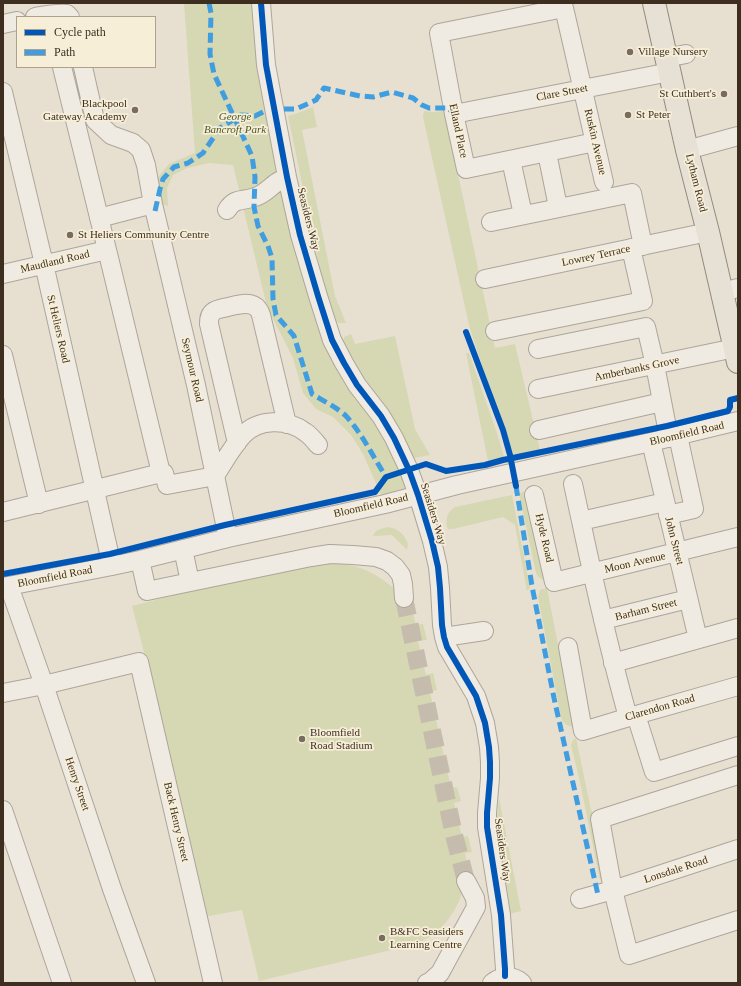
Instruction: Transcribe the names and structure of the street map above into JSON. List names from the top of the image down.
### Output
{
  "streets": {
    "main road": ["Lytham Road"],
    "street": [
      "Clare Street",
      "Elland Place",
      "Ruskin Avenue",
      "Seasiders Way",
      "Lowrey Terrace",
      "Maudland Road",
      "St Heliers Road",
      "Amberbanks Grove",
      "Seymour Road",
      "Bloomfield Road",
      "Hyde Road",
      "John Street",
      "Moon Avenue",
      "Barham Street",
      "Clarendon Road",
      "Henry Street",
      "Back Henry Street",
      "Lonsdale Road"
    ]
  },
  "crossings": [
    ["Clare Street", "Elland Place"],
    ["Clare Street", "Ruskin Avenue"],
    ["Clare Street", "Lytham Road"],
    ["Elland Place", "Ruskin Avenue"],
    ["Lytham Road", "Lowrey Terrace"],
    ["Lytham Road", "Amberbanks Grove"],
    ["Seasiders Way", "Bloomfield Road"],
    ["Maudland Road", "St Heliers Road"],
    ["St Heliers Road", "Bloomfield Road"],
    ["Seymour Road", "Bloomfield Road"],
    ["Bloomfield Road", "John Street"],
    ["Bloomfield Road", "Henry Street"],
    ["Hyde Road", "Moon Avenue"],
    ["John Street", "Moon Avenue"],
    ["John Street", "Barham Street"],
    ["Henry Street", "Back Henry Street"]
  ],
  "parks": ["George Bancroft Park"],
  "places": [
    "Village Nursery",
    "St Cuthbert's",
    "Blackpool Gateway Academy",
    "St Peter",
    "St Heliers Community Centre",
    "Bloomfield Road Stadium",
    "B&FC Seasiders Learning Centre"
  ],
  "legend": ["Cycle path", "Path"]
}
